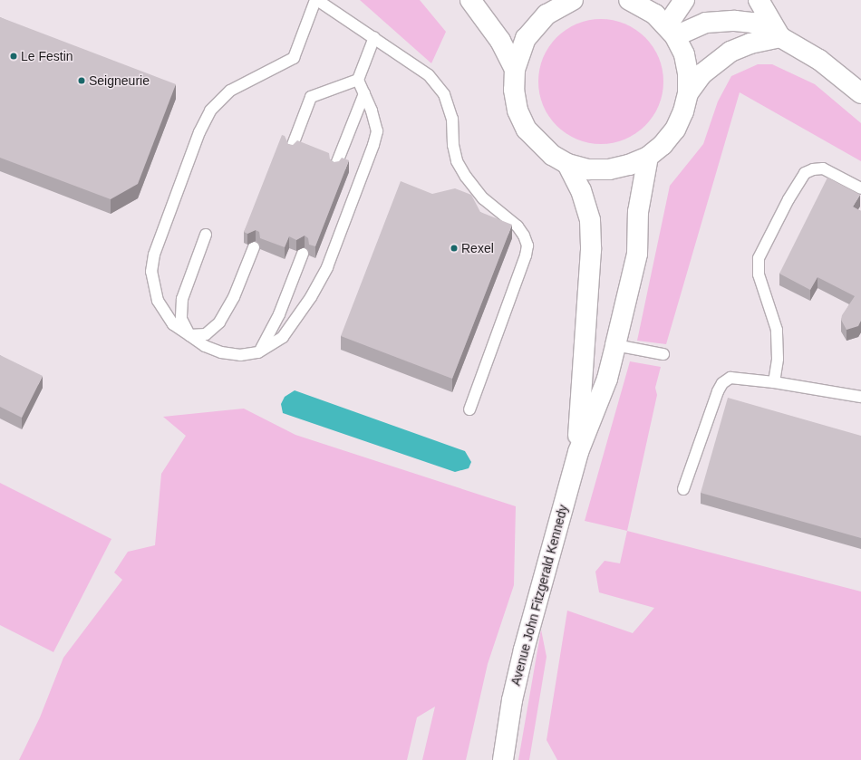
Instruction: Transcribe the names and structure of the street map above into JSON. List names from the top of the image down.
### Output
{
  "streets": {
    "main road": ["Avenue John Fitzgerald Kennedy"]
  },
  "places": ["Le Festin", "Seigneurie", "Rexel"]
}
